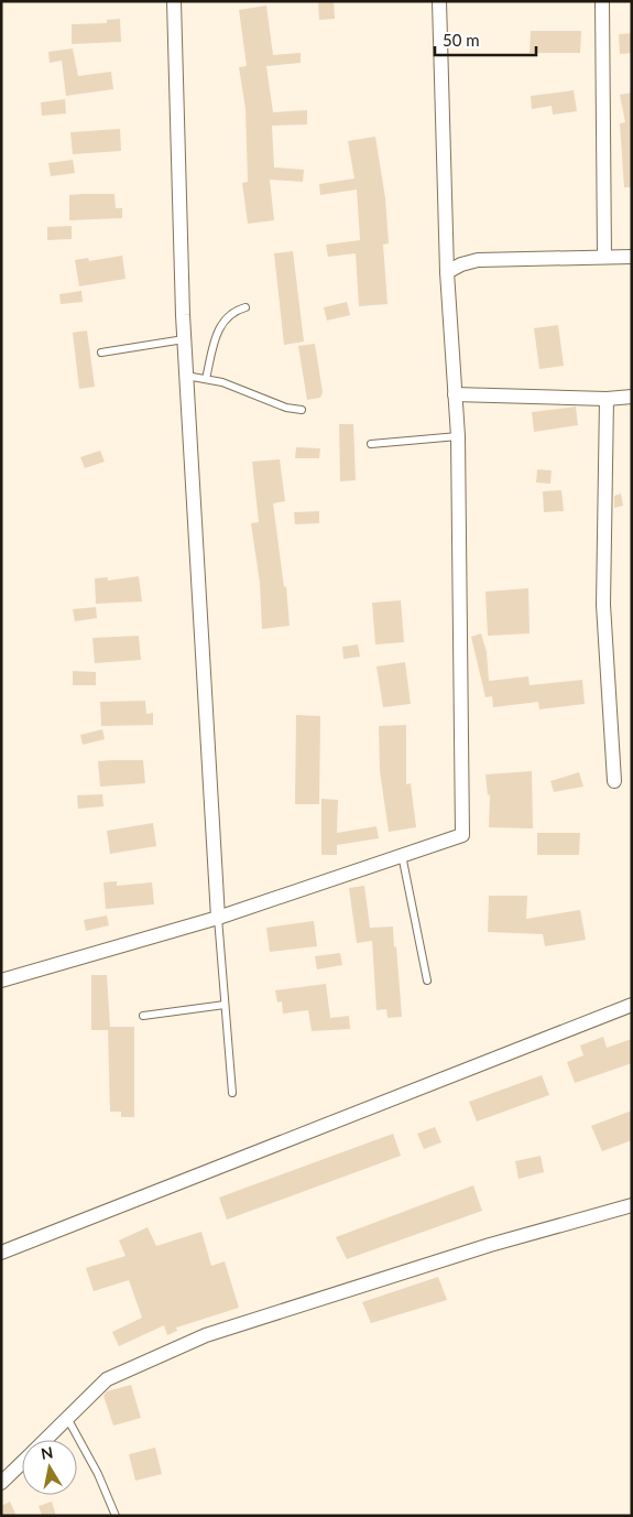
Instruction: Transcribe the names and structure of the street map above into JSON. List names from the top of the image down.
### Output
{
  "scale_bar": "50 m",
  "north": "top"
}
